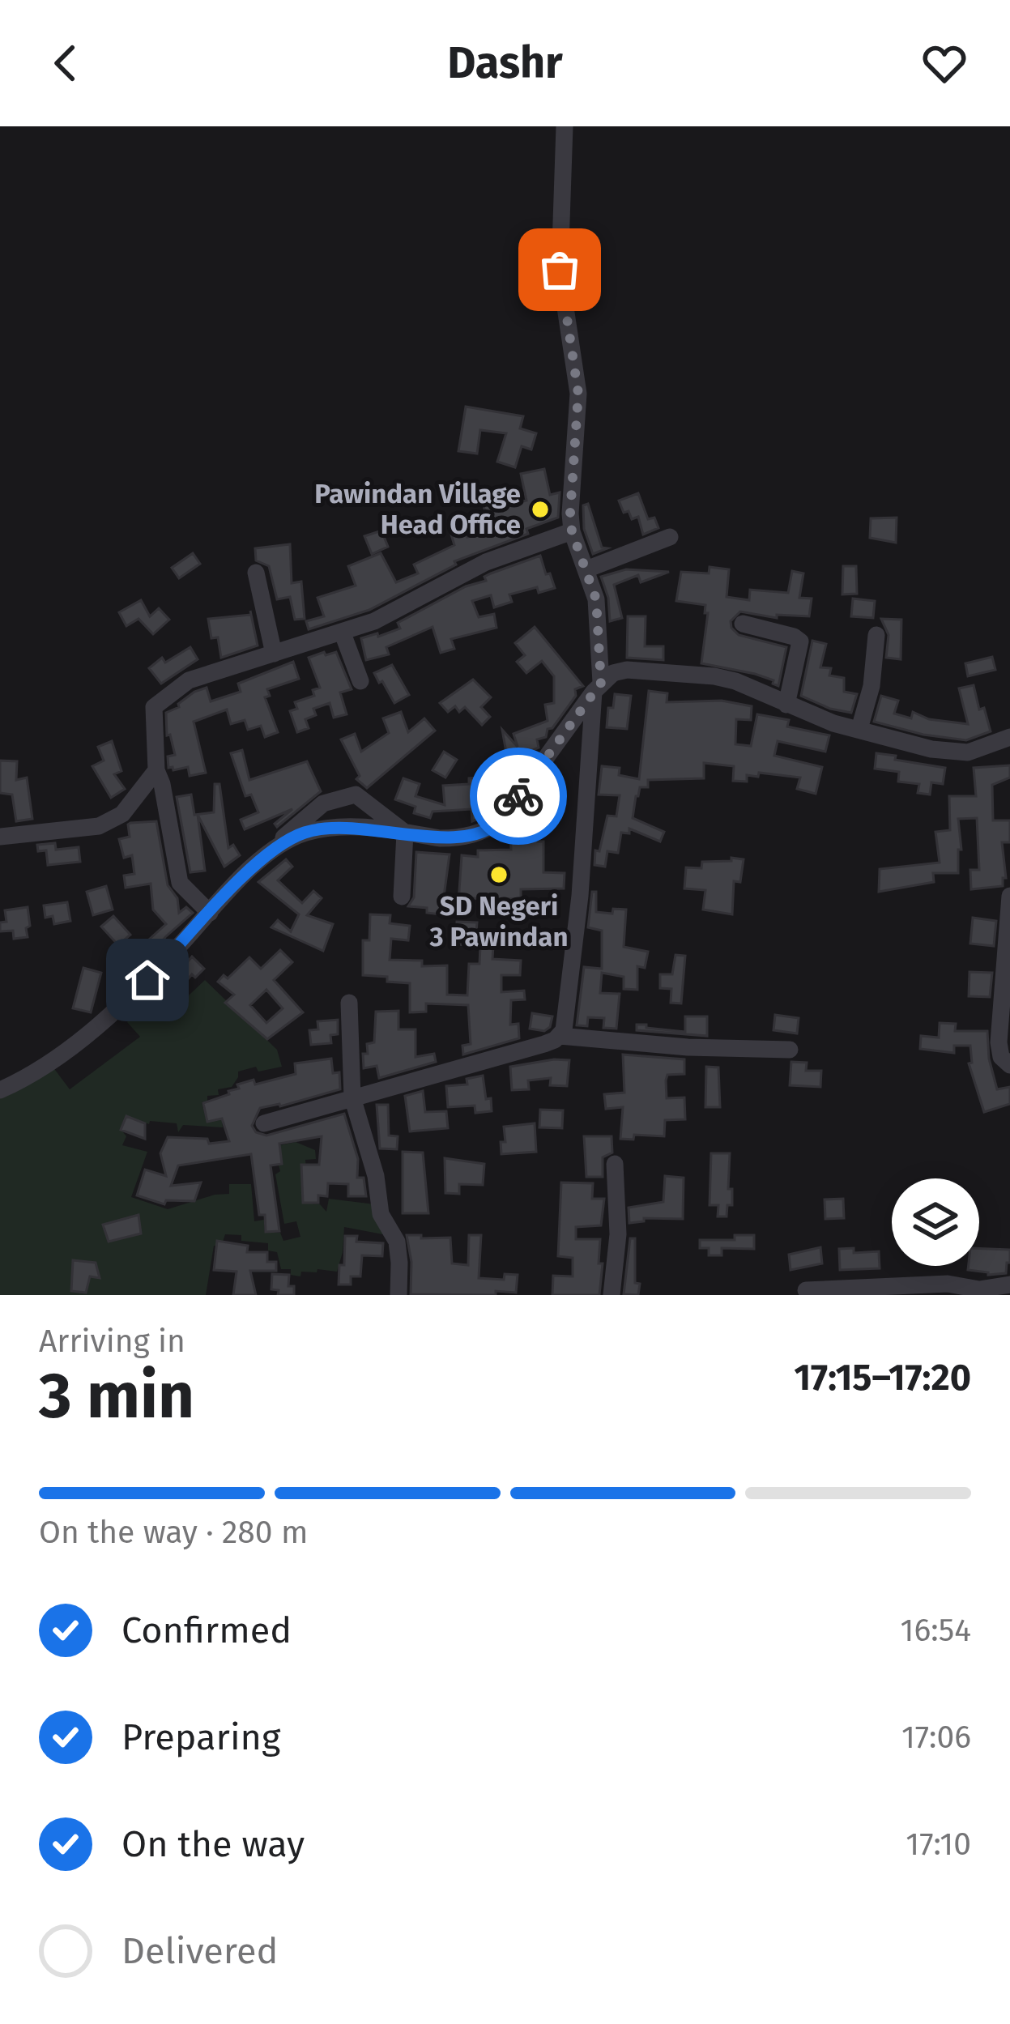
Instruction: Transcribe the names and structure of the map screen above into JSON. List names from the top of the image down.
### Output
{
  "places": ["Pawindan Village Head Office", "SD Negeri 3 Pawindan"],
  "page": {
    "header": "Dashr",
    "heading": ["3 min", "Arriving in", "17:15–17:20"],
    "bar": "On the way · 280 m",
    "list": [
      ["Confirmed", "16:54"],
      ["Preparing", "17:06"],
      ["On the way", "17:10"],
      "Delivered"
    ]
  }
}
